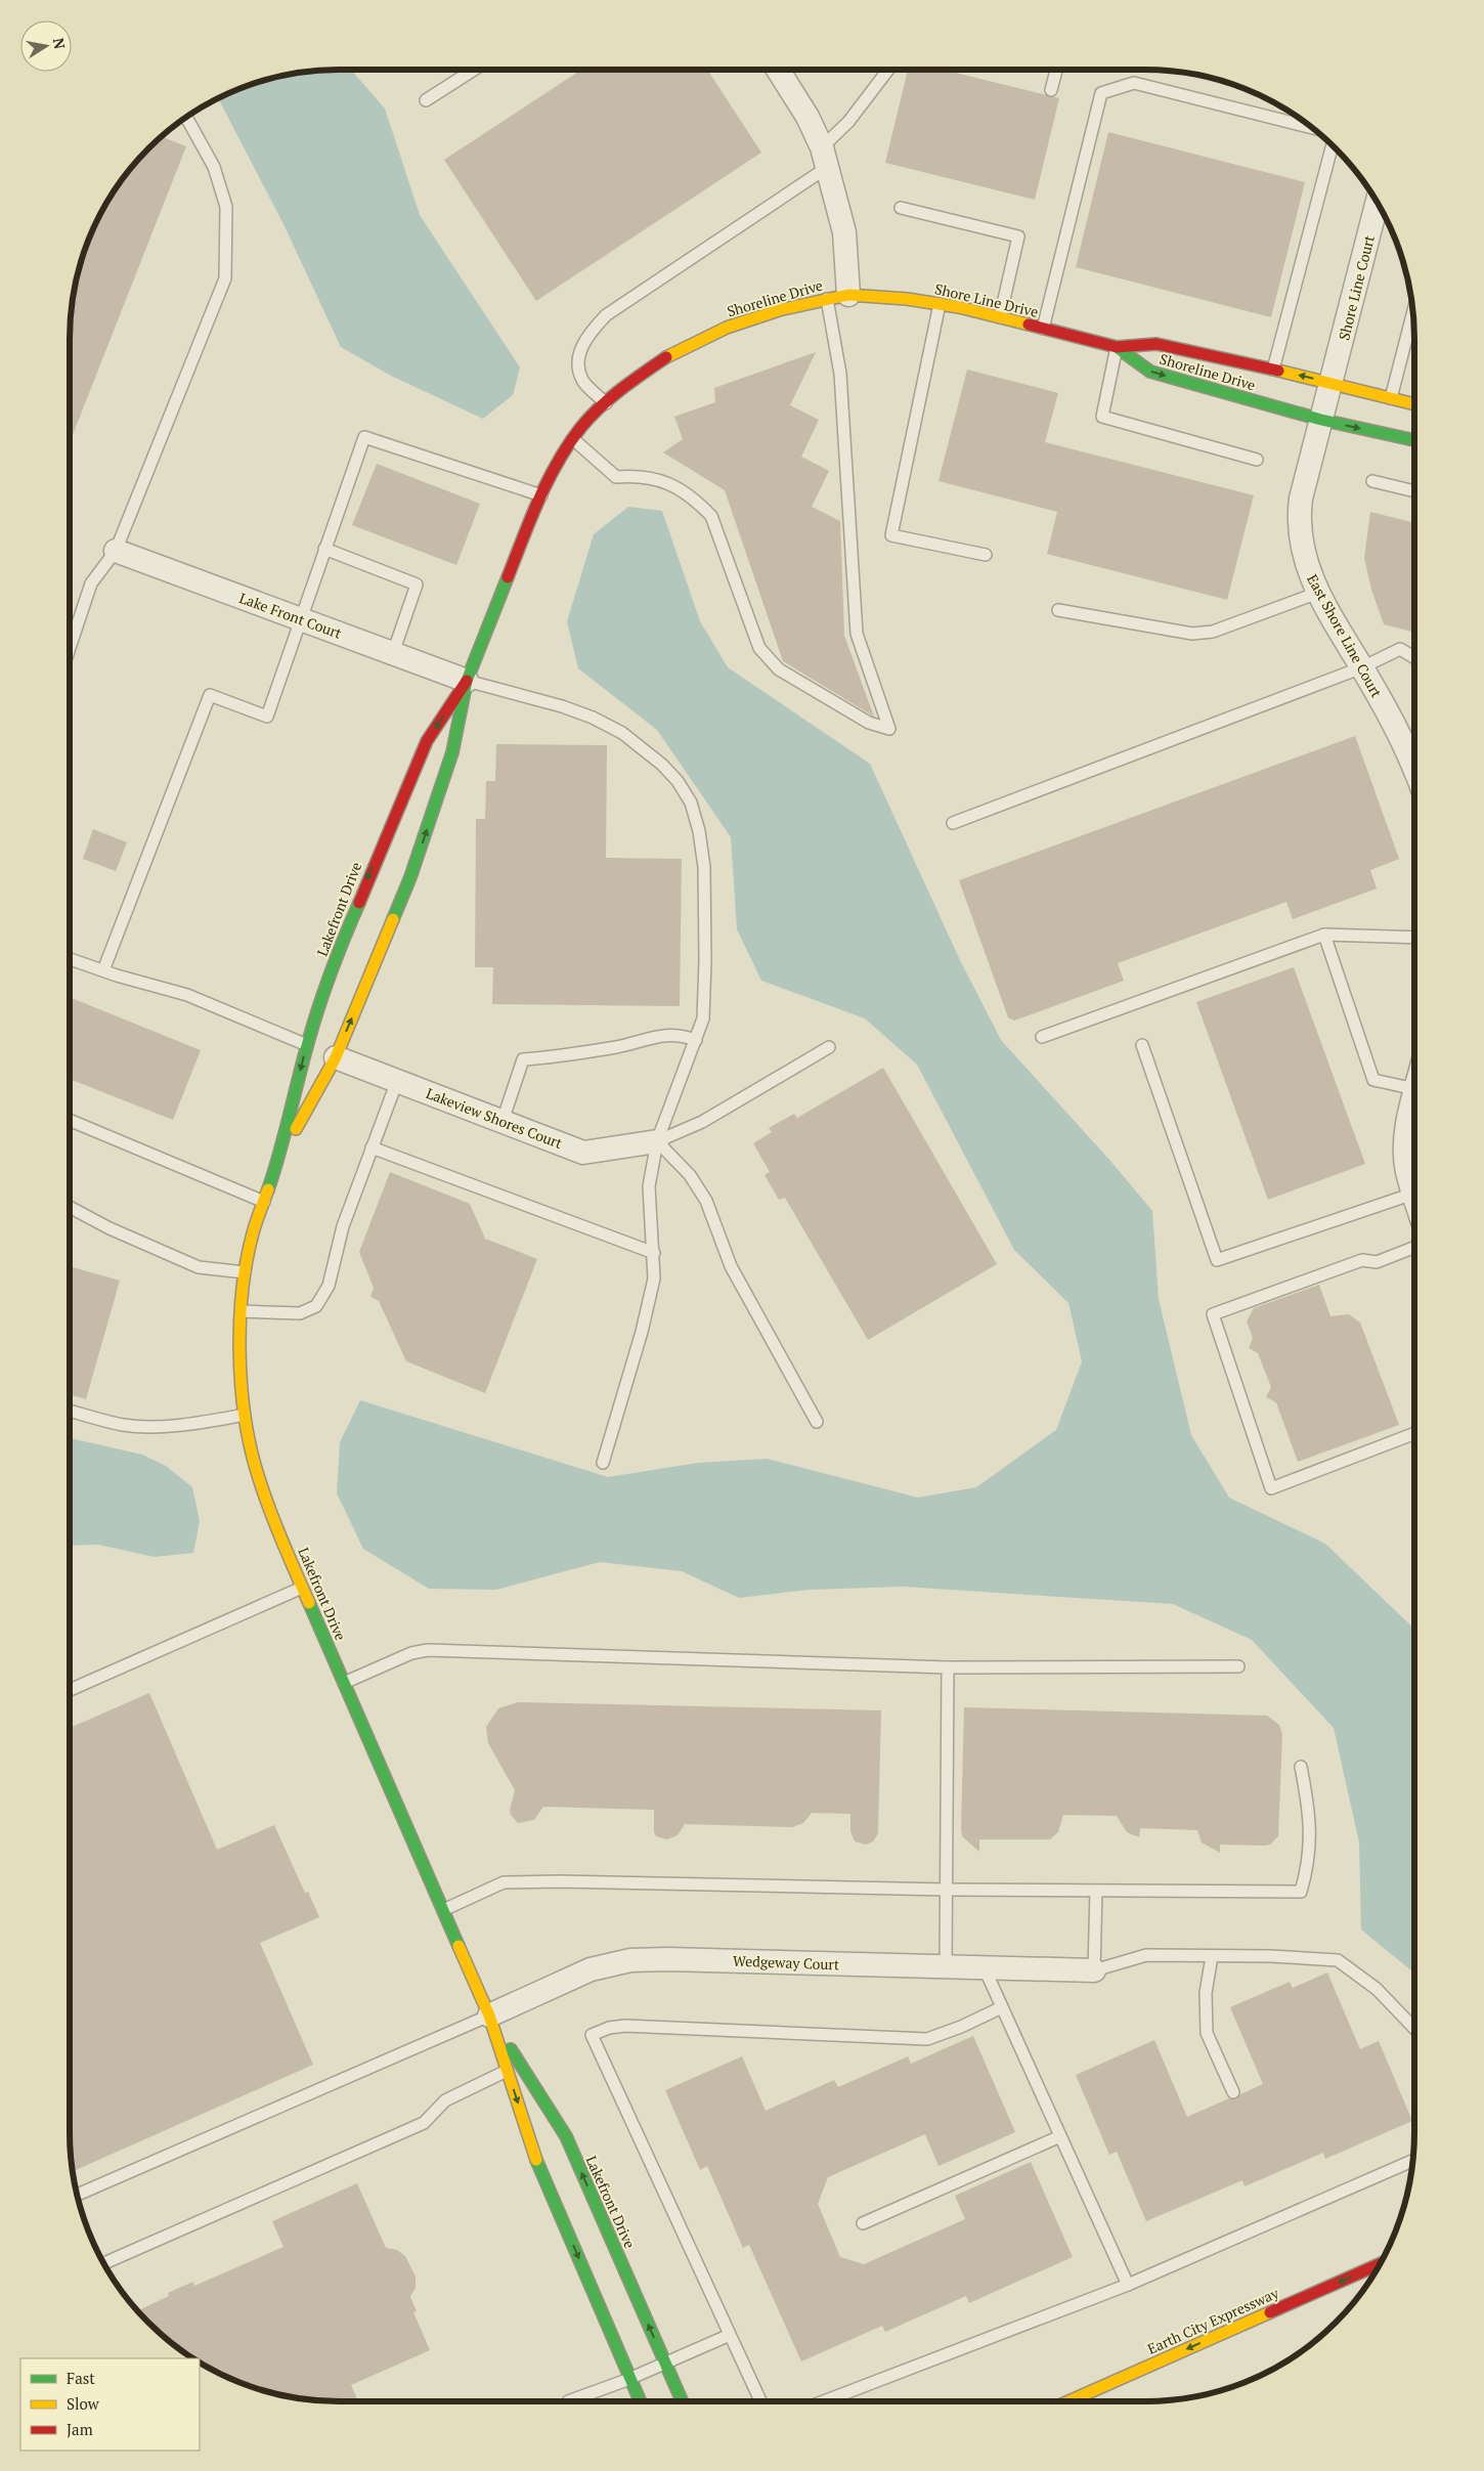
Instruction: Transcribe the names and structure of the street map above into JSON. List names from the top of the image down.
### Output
{
  "streets": {
    "main road": [
      "Shoreline Drive",
      "Shore Line Drive",
      "Lakefront Drive",
      "Earth City Expressway"
    ],
    "street": [
      "Shore Line Court",
      "Lake Front Court",
      "East Shore Line Court",
      "Lakeview Shores Court",
      "Wedgeway Court"
    ]
  },
  "crossings": [
    ["Shore Line Court", "Shoreline Drive"],
    ["Shore Line Court", "East Shore Line Court"],
    ["Shoreline Drive", "Shore Line Drive"],
    ["Shoreline Drive", "East Shore Line Court"],
    ["Shoreline Drive", "Lakefront Drive"],
    ["Lake Front Court", "Lakefront Drive"],
    ["Lakefront Drive", "Lakeview Shores Court"],
    ["Lakefront Drive", "Wedgeway Court"]
  ],
  "one_way": ["Earth City Expressway"],
  "legend": ["Fast", "Slow", "Jam"],
  "north": "right"
}
